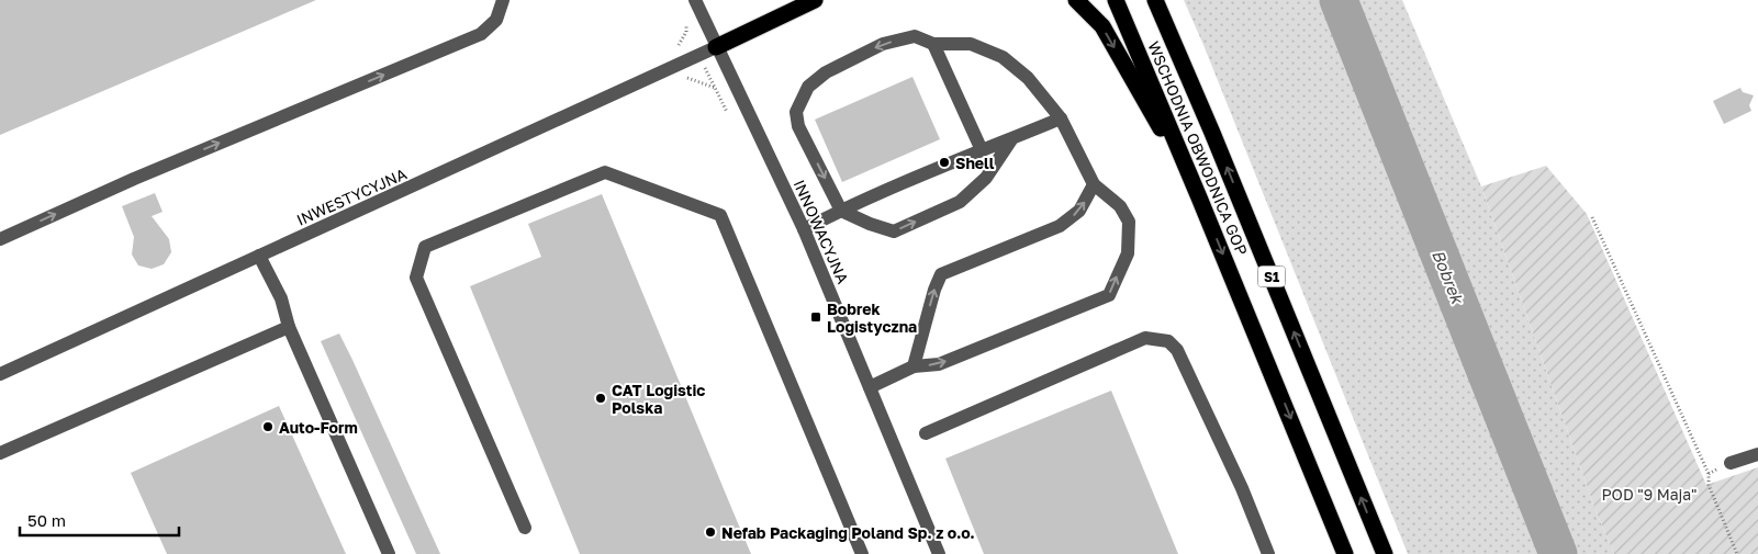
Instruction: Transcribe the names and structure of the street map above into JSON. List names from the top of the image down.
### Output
{
  "streets": {
    "highway": ["WSCHODNIA OBWODNICA GOP", "S1"],
    "street": ["INWESTYCYJNA", "INNOWACYJNA"]
  },
  "crossings": [
    ["INWESTYCYJNA", "INNOWACYJNA"]
  ],
  "water": ["Bobrek"],
  "parks": ["POD \"9 Maja\""],
  "places": {
    "other": [
      "Shell",
      "CAT Logistic Polska",
      "Auto-Form",
      "Nefab Packaging Poland Sp. z o.o."
    ],
    "transit": ["Bobrek Logistyczna"]
  },
  "scale_bar": "50 m"
}
